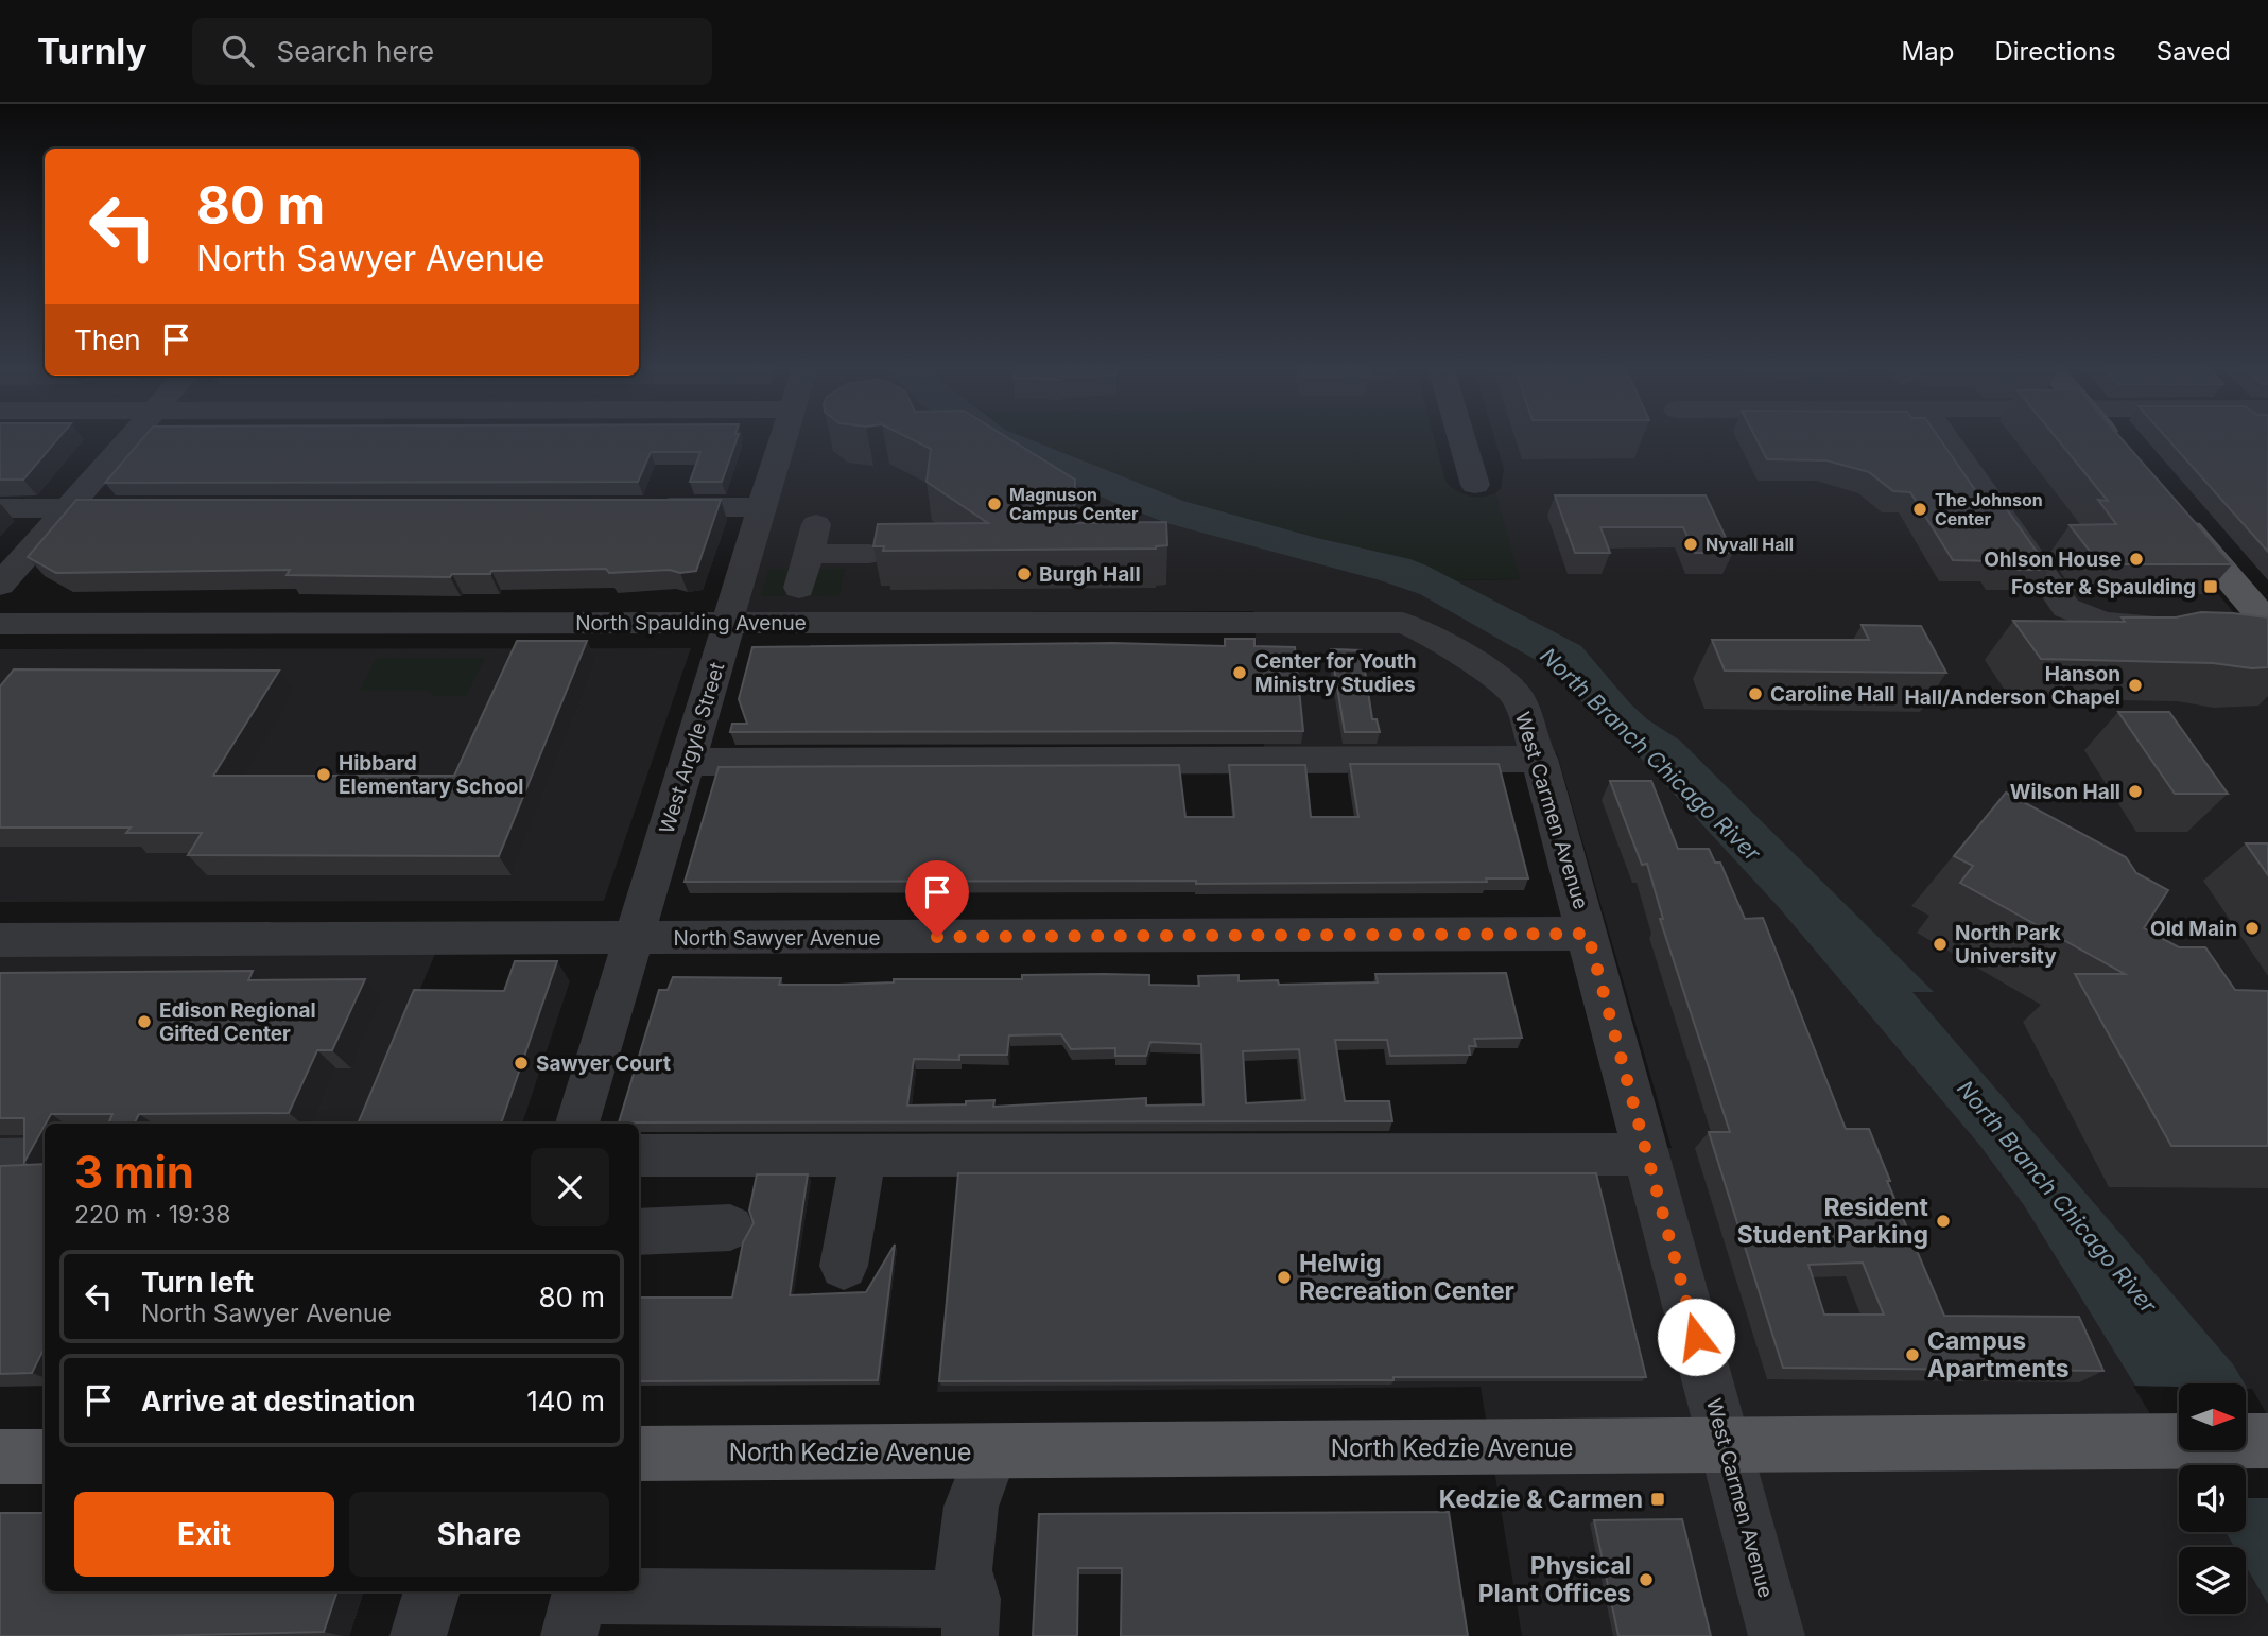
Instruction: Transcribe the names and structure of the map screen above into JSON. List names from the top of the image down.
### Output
{
  "streets": {
    "main road": ["North Kedzie Avenue"],
    "street": [
      "North Spaulding Avenue",
      "West Argyle Street",
      "West Carmen Avenue",
      "North Sawyer Avenue"
    ]
  },
  "crossings": [
    ["North Spaulding Avenue", "West Argyle Street"],
    ["North Spaulding Avenue", "West Carmen Avenue"],
    ["West Argyle Street", "North Sawyer Avenue"],
    ["West Carmen Avenue", "North Sawyer Avenue"],
    ["West Carmen Avenue", "North Kedzie Avenue"]
  ],
  "water": ["North Branch Chicago River"],
  "places": {
    "other": [
      "Magnuson Campus Center",
      "The Johnson Center",
      "Nyvall Hall",
      "Ohlson House",
      "Burgh Hall",
      "Center for Youth Ministry Studies",
      "Hanson Hall/Anderson Chapel",
      "Caroline Hall",
      "Hibbard Elementary School",
      "Wilson Hall",
      "Old Main",
      "North Park University",
      "Edison Regional Gifted Center",
      "Sawyer Court",
      "Resident Student Parking",
      "Helwig Recreation Center",
      "Campus Apartments",
      "Physical Plant Offices"
    ],
    "transit": ["Foster & Spaulding", "Kedzie & Carmen"]
  },
  "north": "right",
  "page": {
    "header": "Turnly",
    "search": "Search here",
    "nav": ["Map", "Directions", "Saved"],
    "turn": ["80 m", "North Sawyer Avenue"],
    "then": "Then",
    "heading": ["3 min", "220 m · 19:38"],
    "list": [
      {
        "name": "Turn left",
        "note": "North Sawyer Avenue",
        "value": "80 m"
      },
      {
        "name": "Arrive at destination",
        "value": "140 m"
      }
    ],
    "buttons": ["Exit", "Share"]
  }
}
